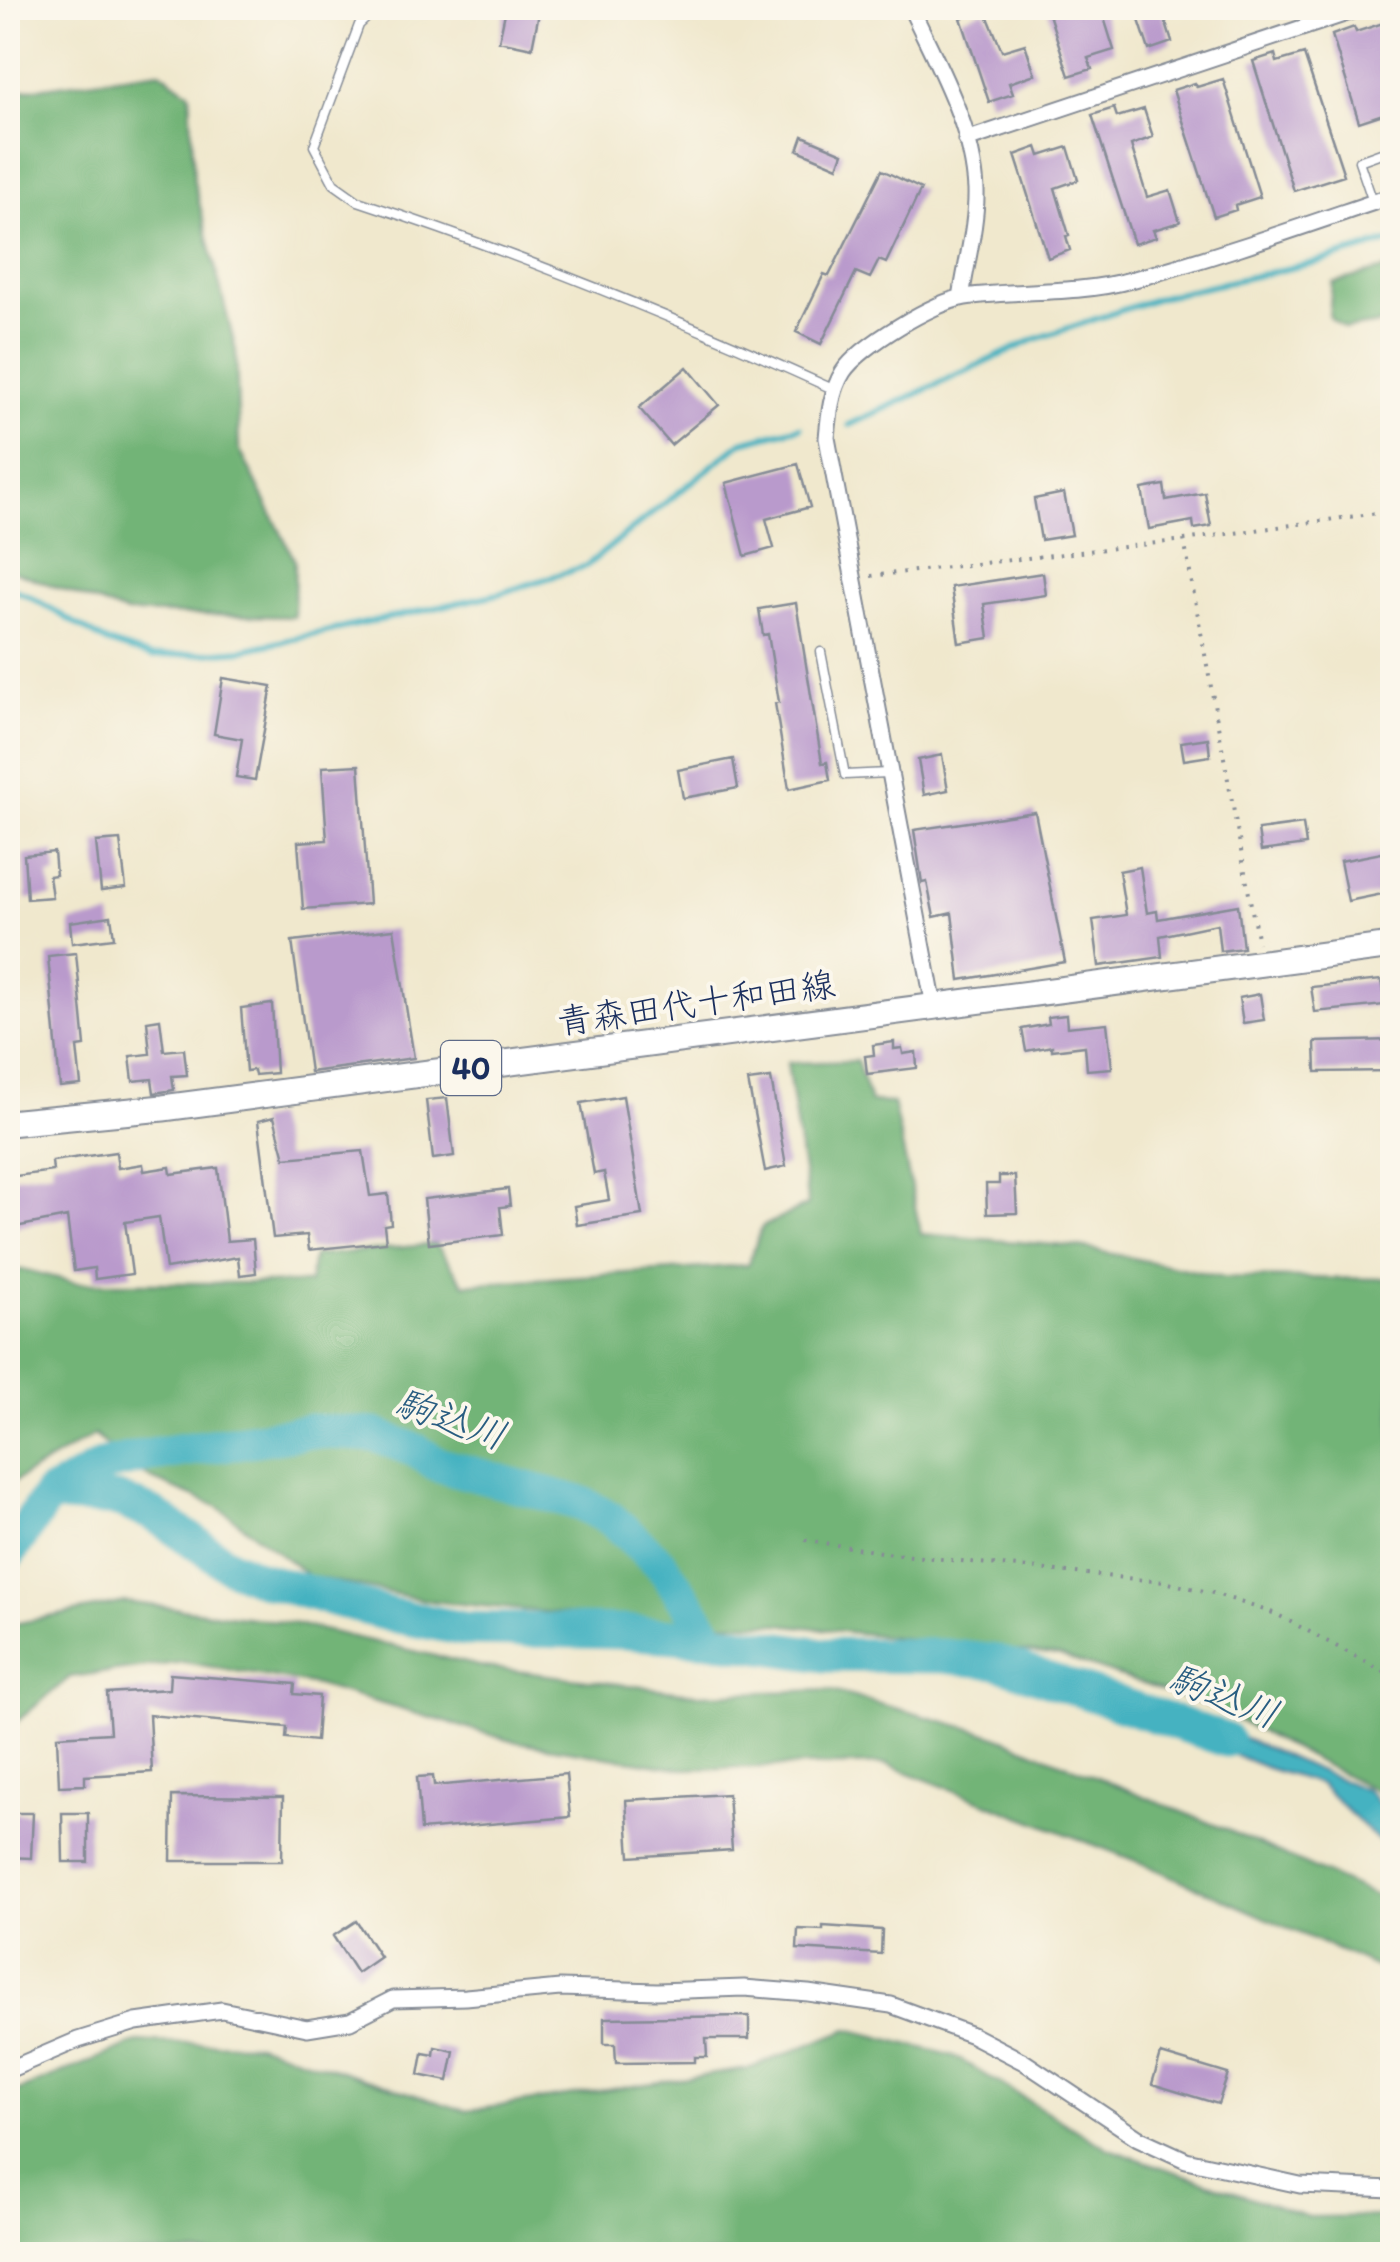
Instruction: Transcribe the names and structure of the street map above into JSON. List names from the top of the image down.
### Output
{
  "streets": {
    "main road": ["青森田代十和田線", "40"]
  },
  "water": ["駒込川"]
}
